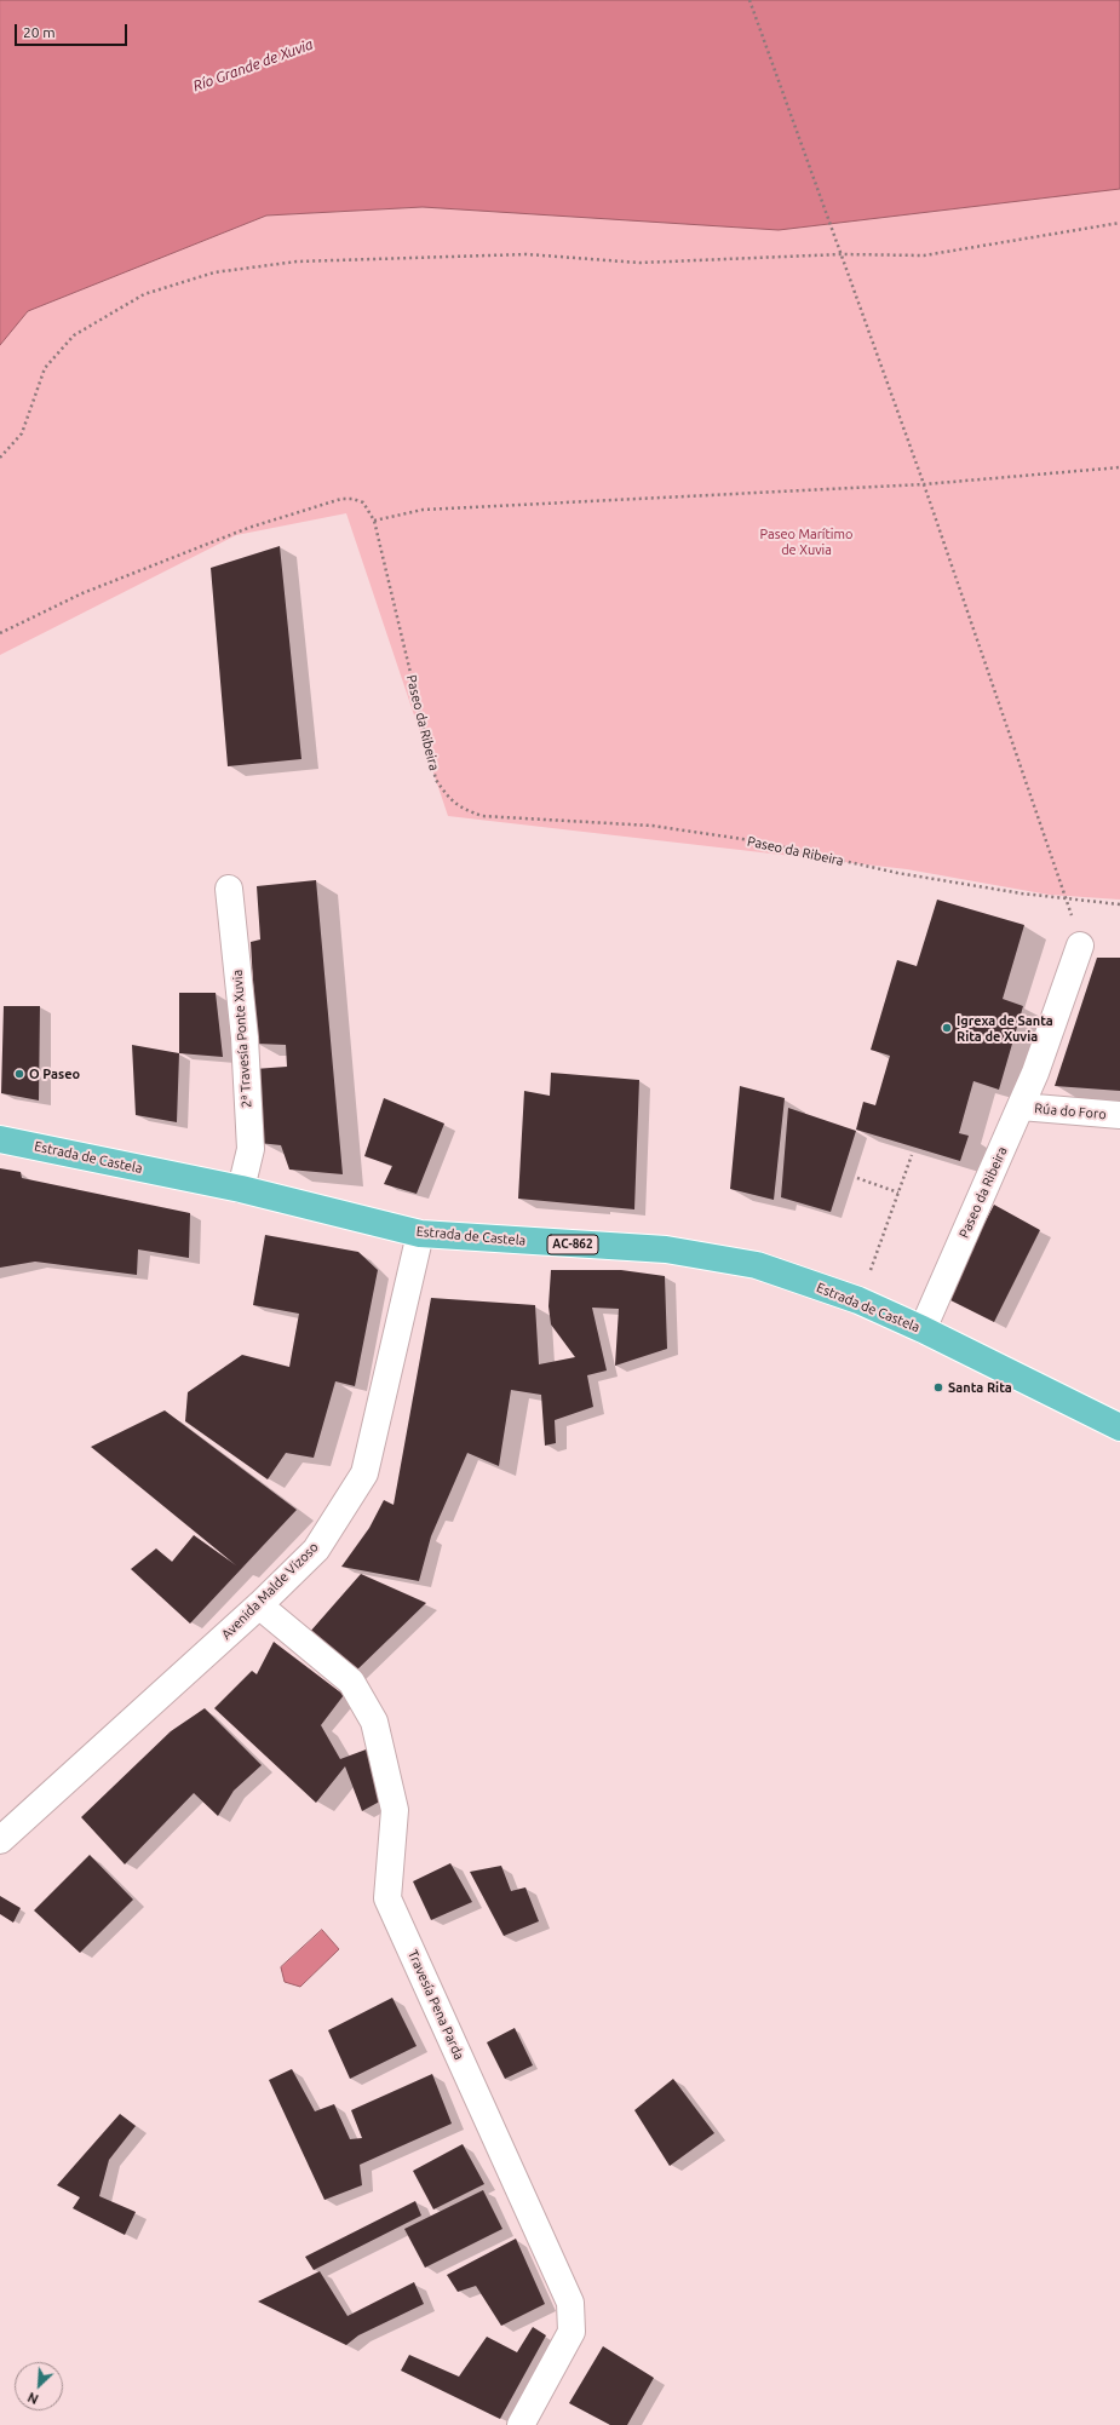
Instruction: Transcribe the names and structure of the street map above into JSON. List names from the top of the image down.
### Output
{
  "streets": {
    "main road": ["Estrada de Castela", "AC-862"],
    "street": [
      "Paseo da Ribeira",
      "2ª Travesía Ponte Xuvia",
      "Rúa do Foro",
      "Avenida Malde Vizoso",
      "Travesía Pena Parda"
    ]
  },
  "crossings": [
    ["Paseo da Ribeira", "Rúa do Foro"],
    ["Paseo da Ribeira", "Estrada de Castela"],
    ["2ª Travesía Ponte Xuvia", "Estrada de Castela"],
    ["Estrada de Castela", "Avenida Malde Vizoso"],
    ["Avenida Malde Vizoso", "Travesía Pena Parda"]
  ],
  "water": ["Río Grande de Xuvia"],
  "parks": ["Paseo Marítimo de Xuvia"],
  "places": ["Igrexa de Santa Rita de Xuvia", "O Paseo", "Santa Rita"],
  "scale_bar": "20 m",
  "north": "bottom left"
}
